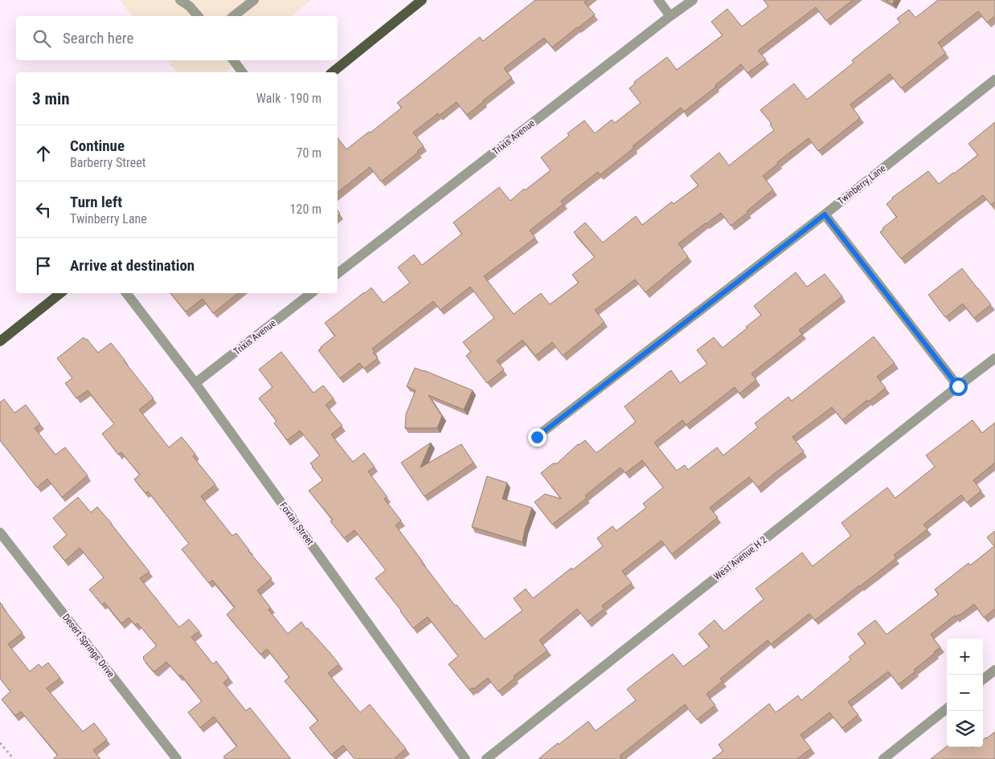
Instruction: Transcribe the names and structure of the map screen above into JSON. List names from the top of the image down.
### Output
{
  "streets": {
    "street": [
      "Trixis Avenue",
      "Twinberry Lane",
      "Foxtail Street",
      "West Avenue H 2",
      "Desert Springs Drive"
    ]
  },
  "crossings": [
    ["Trixis Avenue", "Foxtail Street"]
  ],
  "page": {
    "search": "Search here",
    "heading": ["3 min", "Walk · 190 m"],
    "list": [
      ["Continue", "Barberry Street", "70 m"],
      ["Turn left", "Twinberry Lane", "120 m"],
      "Arrive at destination"
    ],
    "map_buttons": ["+", "−"]
  }
}
